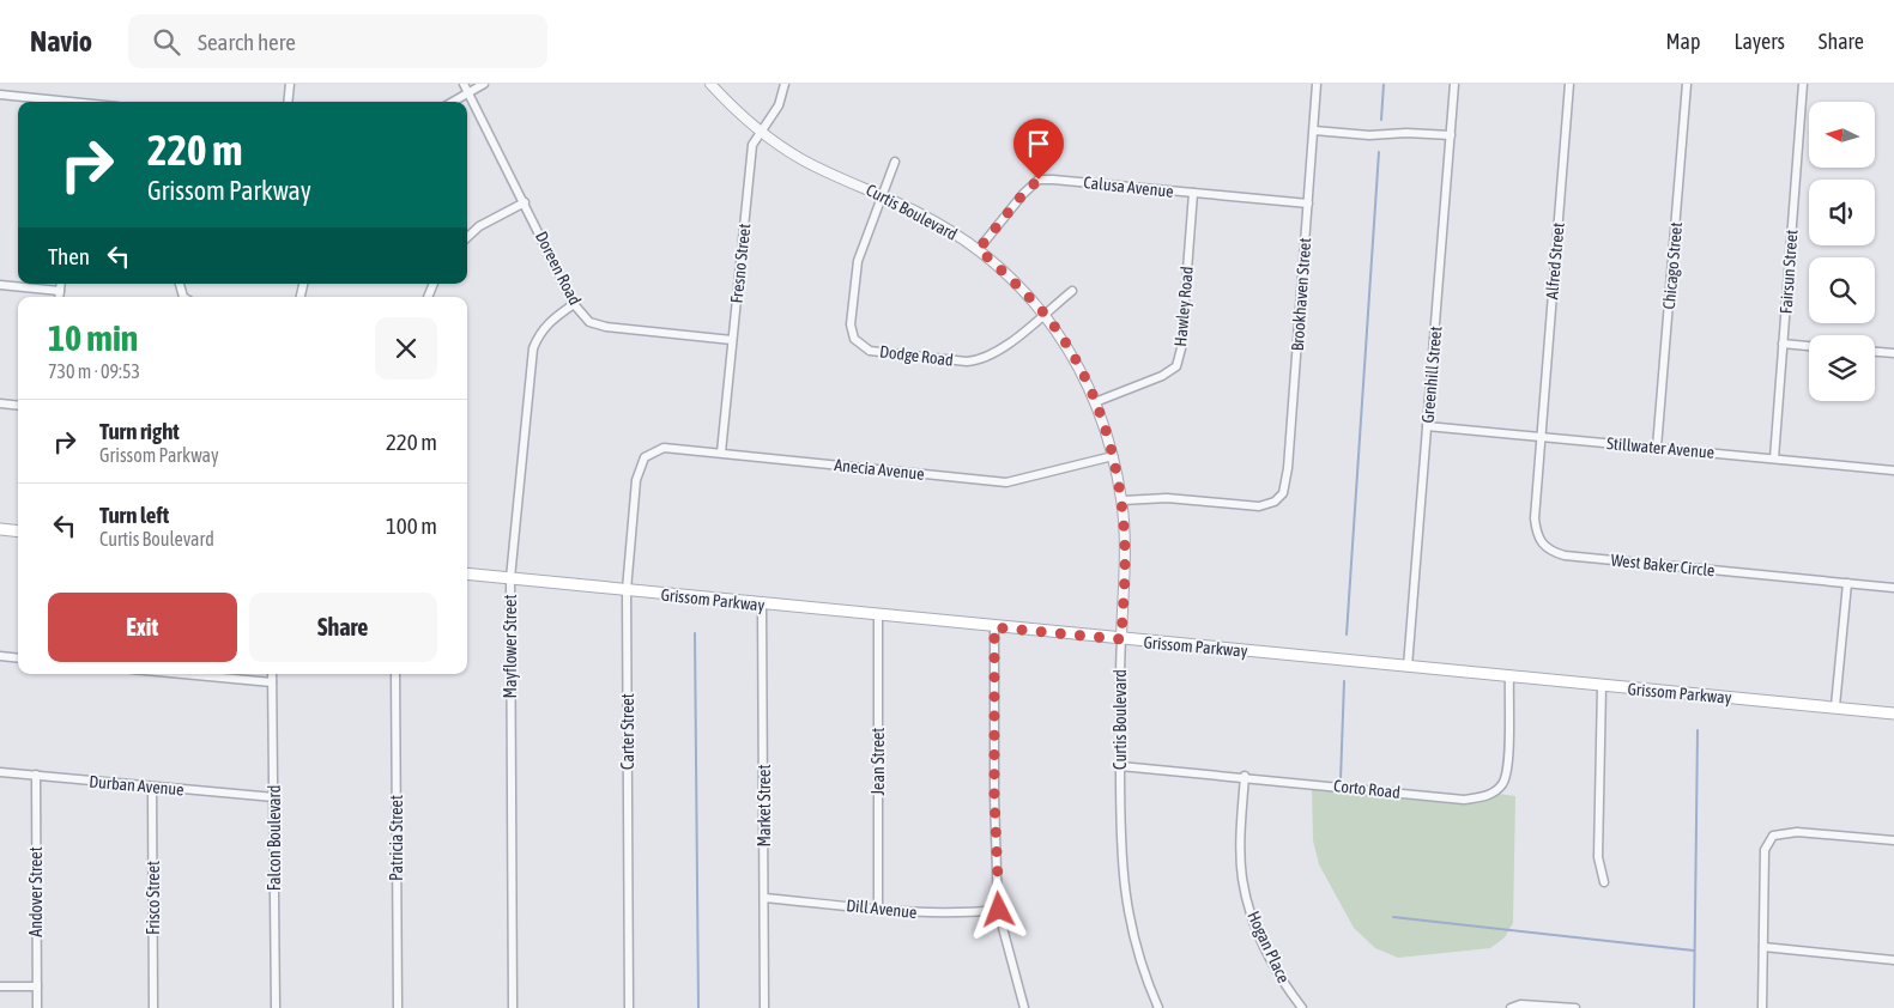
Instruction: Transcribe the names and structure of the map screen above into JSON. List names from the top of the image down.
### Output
{
  "streets": {
    "main road": ["Grissom Parkway"],
    "street": [
      "Calusa Avenue",
      "Curtis Boulevard",
      "Alfred Street",
      "Fresno Street",
      "Chicago Street",
      "Doreen Road",
      "Fairsun Street",
      "Brookhaven Street",
      "Hawley Road",
      "Dodge Road",
      "Greenhill Street",
      "Stillwater Avenue",
      "Anecia Avenue",
      "West Baker Circle",
      "Mayflower Street",
      "Carter Street",
      "Jean Street",
      "Durban Avenue",
      "Corto Road",
      "Market Street",
      "Falcon Boulevard",
      "Patricia Street",
      "Andover Street",
      "Frisco Street",
      "Dill Avenue",
      "Hogan Place"
    ]
  },
  "crossings": [
    ["Calusa Avenue", "Curtis Boulevard"],
    ["Calusa Avenue", "Brookhaven Street"],
    ["Calusa Avenue", "Hawley Road"],
    ["Curtis Boulevard", "Fresno Street"],
    ["Curtis Boulevard", "Brookhaven Street"],
    ["Curtis Boulevard", "Hawley Road"],
    ["Curtis Boulevard", "Dodge Road"],
    ["Curtis Boulevard", "Anecia Avenue"],
    ["Curtis Boulevard", "Grissom Parkway"],
    ["Curtis Boulevard", "Corto Road"],
    ["Alfred Street", "Stillwater Avenue"],
    ["Alfred Street", "West Baker Circle"],
    ["Fresno Street", "Doreen Road"],
    ["Fresno Street", "Anecia Avenue"],
    ["Chicago Street", "Stillwater Avenue"],
    ["Doreen Road", "Mayflower Street"],
    ["Fairsun Street", "Stillwater Avenue"],
    ["Greenhill Street", "Stillwater Avenue"],
    ["Greenhill Street", "Grissom Parkway"],
    ["Stillwater Avenue", "West Baker Circle"],
    ["Anecia Avenue", "Carter Street"],
    ["Grissom Parkway", "Mayflower Street"],
    ["Grissom Parkway", "Carter Street"],
    ["Grissom Parkway", "Jean Street"],
    ["Grissom Parkway", "Corto Road"],
    ["Grissom Parkway", "Market Street"],
    ["Jean Street", "Dill Avenue"],
    ["Durban Avenue", "Falcon Boulevard"],
    ["Durban Avenue", "Andover Street"],
    ["Durban Avenue", "Frisco Street"],
    ["Corto Road", "Hogan Place"],
    ["Market Street", "Dill Avenue"]
  ],
  "north": "left",
  "page": {
    "header": "Navio",
    "search": "Search here",
    "nav": ["Map", "Layers", "Share"],
    "turn": ["220 m", "Grissom Parkway"],
    "then": "Then",
    "heading": ["10 min", "730 m · 09:53"],
    "list": [
      {
        "name": "Turn right",
        "note": "Grissom Parkway",
        "value": "220 m"
      },
      {
        "name": "Turn left",
        "note": "Curtis Boulevard",
        "value": "100 m"
      }
    ],
    "buttons": ["Exit", "Share"]
  }
}
